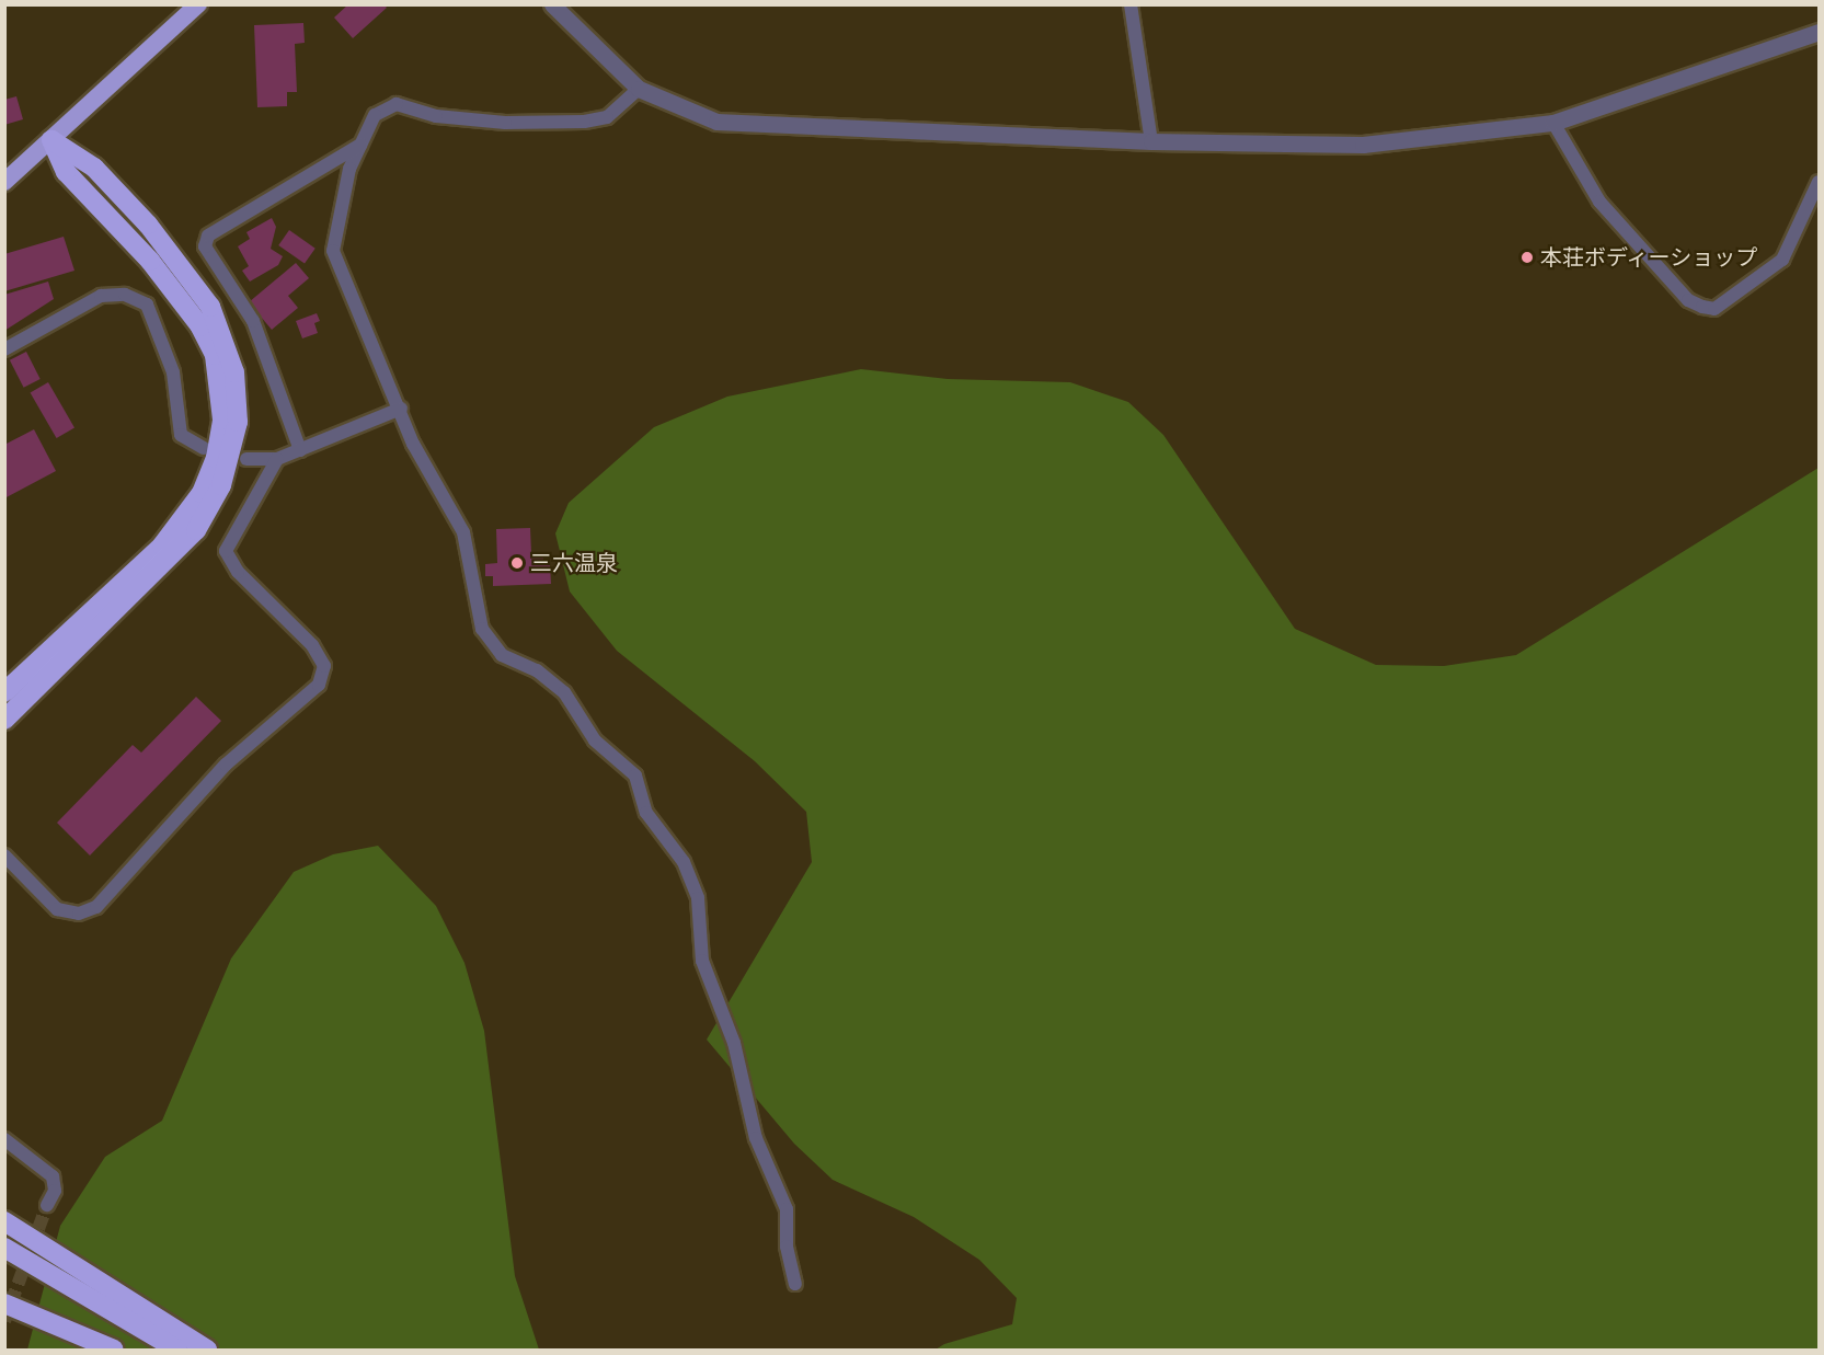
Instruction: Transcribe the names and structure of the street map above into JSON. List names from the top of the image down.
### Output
{
  "places": ["本荘ボディーショップ", "三六温泉"]
}
